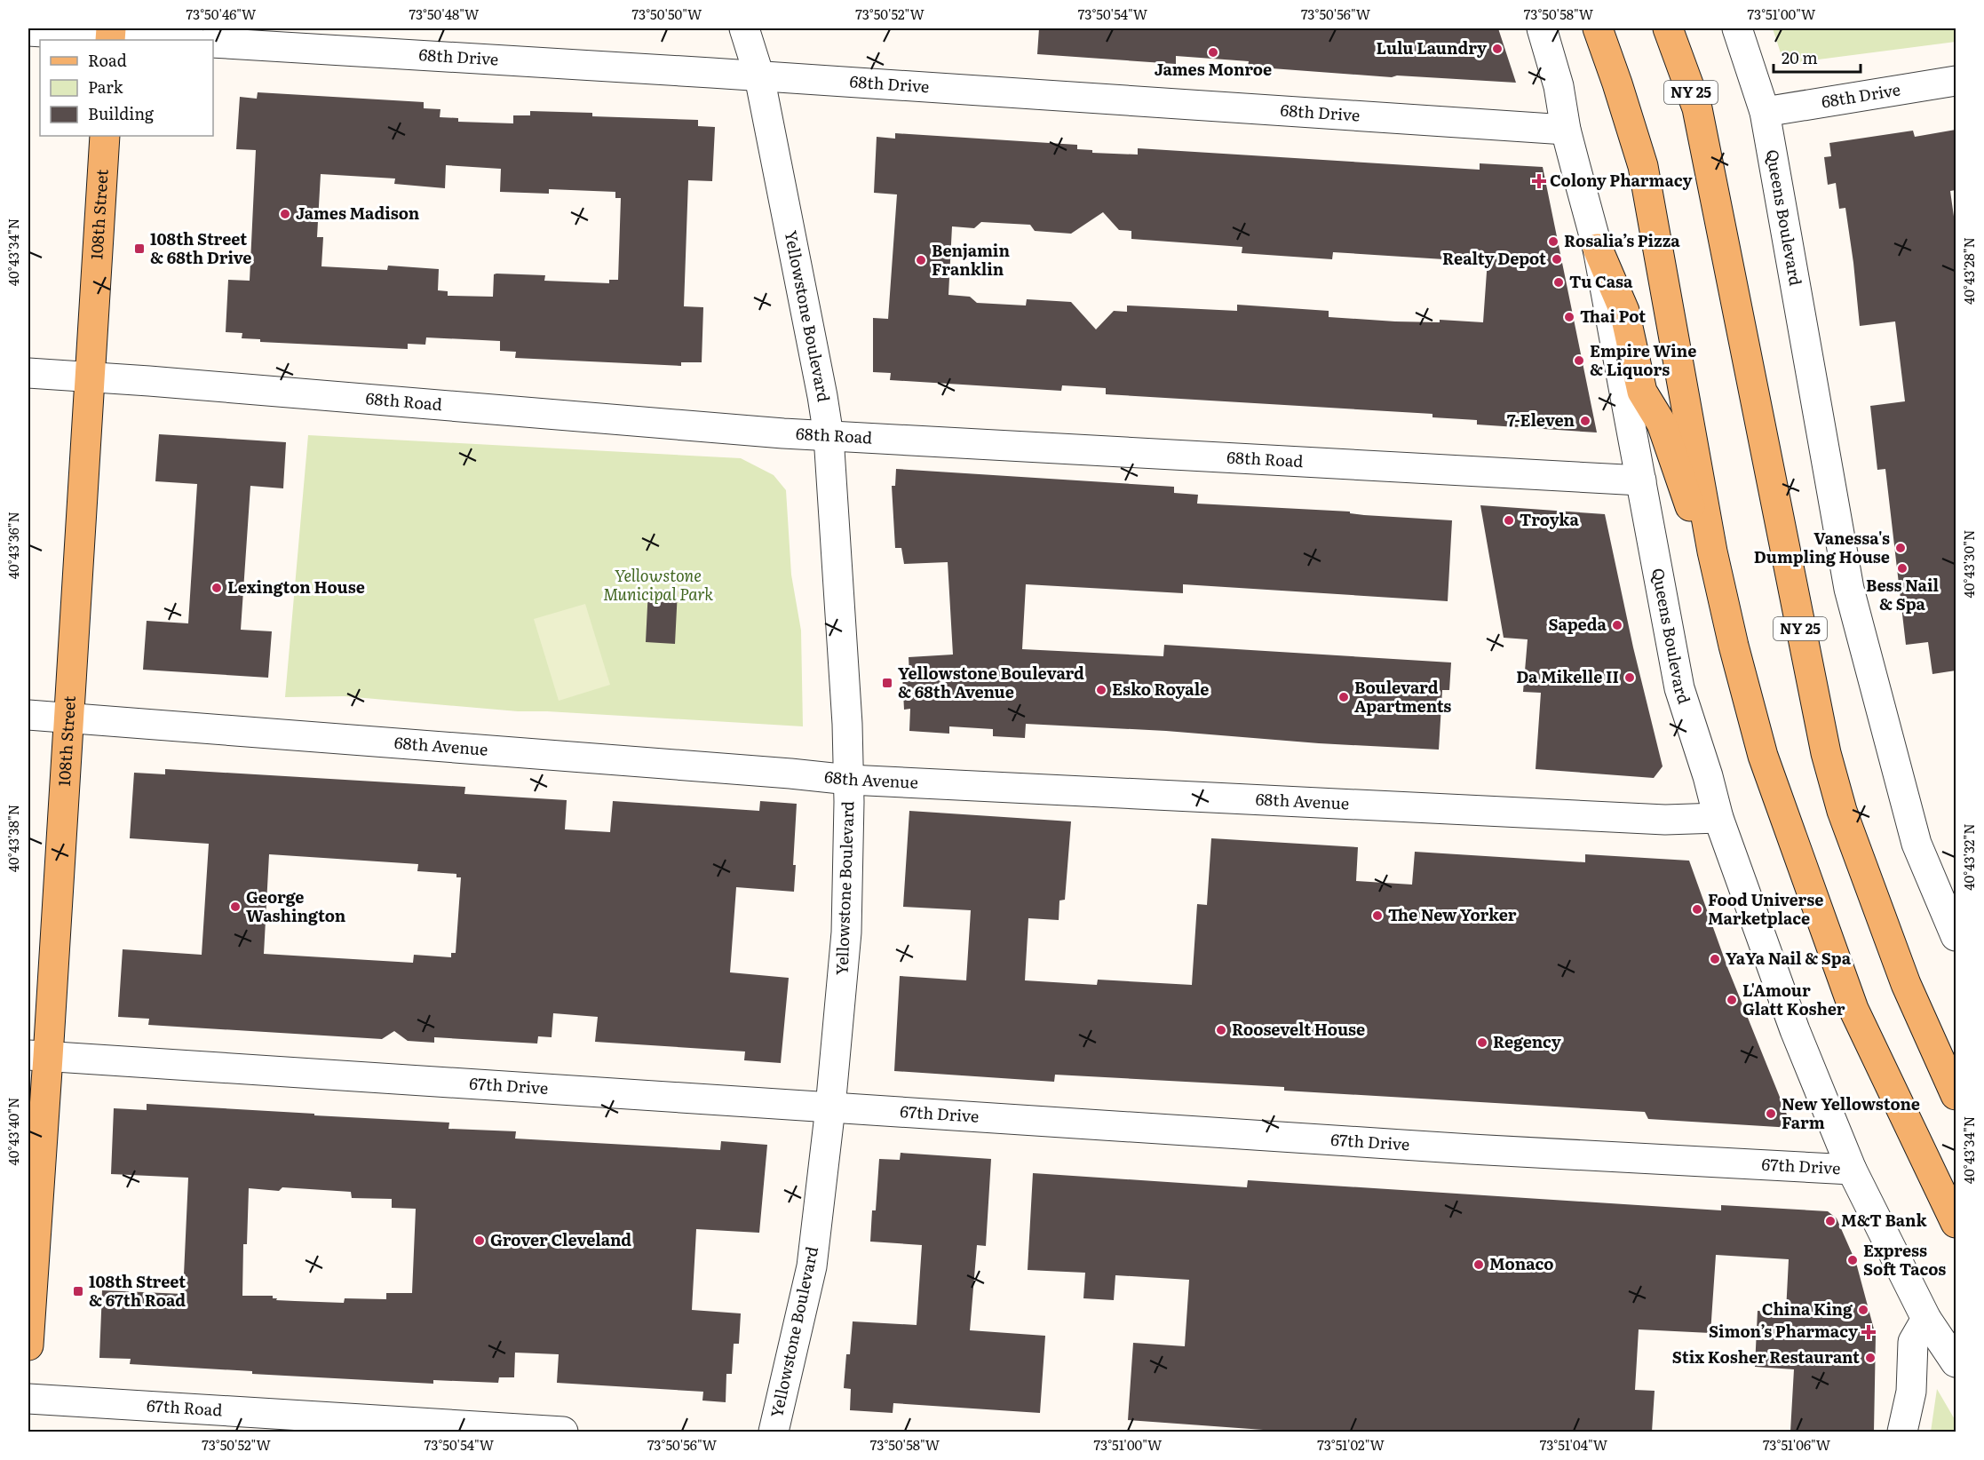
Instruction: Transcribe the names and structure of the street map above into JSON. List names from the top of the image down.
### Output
{
  "streets": {
    "main road": ["NY 25", "108th Street"],
    "street": [
      "68th Drive",
      "Queens Boulevard",
      "Yellowstone Boulevard",
      "68th Road",
      "68th Avenue",
      "67th Drive",
      "67th Road"
    ]
  },
  "crossings": [
    ["68th Drive", "Queens Boulevard"],
    ["68th Drive", "Yellowstone Boulevard"],
    ["108th Street", "68th Road"],
    ["108th Street", "68th Avenue"],
    ["108th Street", "67th Drive"],
    ["Queens Boulevard", "68th Road"],
    ["Queens Boulevard", "68th Avenue"],
    ["Queens Boulevard", "67th Drive"],
    ["Yellowstone Boulevard", "68th Road"],
    ["Yellowstone Boulevard", "68th Avenue"],
    ["Yellowstone Boulevard", "67th Drive"]
  ],
  "parks": ["Yellowstone Municipal Park"],
  "places": {
    "other": [
      "Lulu Laundry",
      "James Monroe",
      "James Madison",
      "Rosalia’s Pizza",
      "Realty Depot",
      "Benjamin Franklin",
      "Tu Casa",
      "Thai Pot",
      "Empire Wine & Liquors",
      "7-Eleven",
      "Troyka",
      "Vanessa's Dumpling House",
      "Bess Nail & Spa",
      "Lexington House",
      "Sapeda",
      "Da Mikelle II",
      "Esko Royale",
      "Boulevard Apartments",
      "George Washington",
      "Food Universe Marketplace",
      "The New Yorker",
      "YaYa Nail & Spa",
      "L'Amour Glatt Kosher",
      "Roosevelt House",
      "Regency",
      "New Yellowstone Farm",
      "M&T Bank",
      "Grover Cleveland",
      "Express Soft Tacos",
      "Monaco",
      "China King",
      "Stix Kosher Restaurant"
    ],
    "health": ["Colony Pharmacy", "Simon’s Pharmacy"],
    "transit": ["108th Street & 68th Drive", "Yellowstone Boulevard & 68th Avenue", "108th Street & 67th Road"]
  },
  "legend": ["Road", "Park", "Building"],
  "scale_bar": "20 m",
  "coordinates": [
    "73°50'46\"W",
    "73°50'48\"W",
    "73°50'50\"W",
    "73°50'52\"W",
    "73°50'54\"W",
    "73°50'56\"W",
    "73°50'58\"W",
    "73°51'00\"W",
    "40°43'34\"N",
    "40°43'28\"N",
    "40°43'36\"N",
    "40°43'30\"N",
    "40°43'38\"N",
    "40°43'32\"N",
    "40°43'40\"N",
    "73°51'02\"W",
    "73°51'04\"W",
    "73°51'06\"W"
  ]
}
